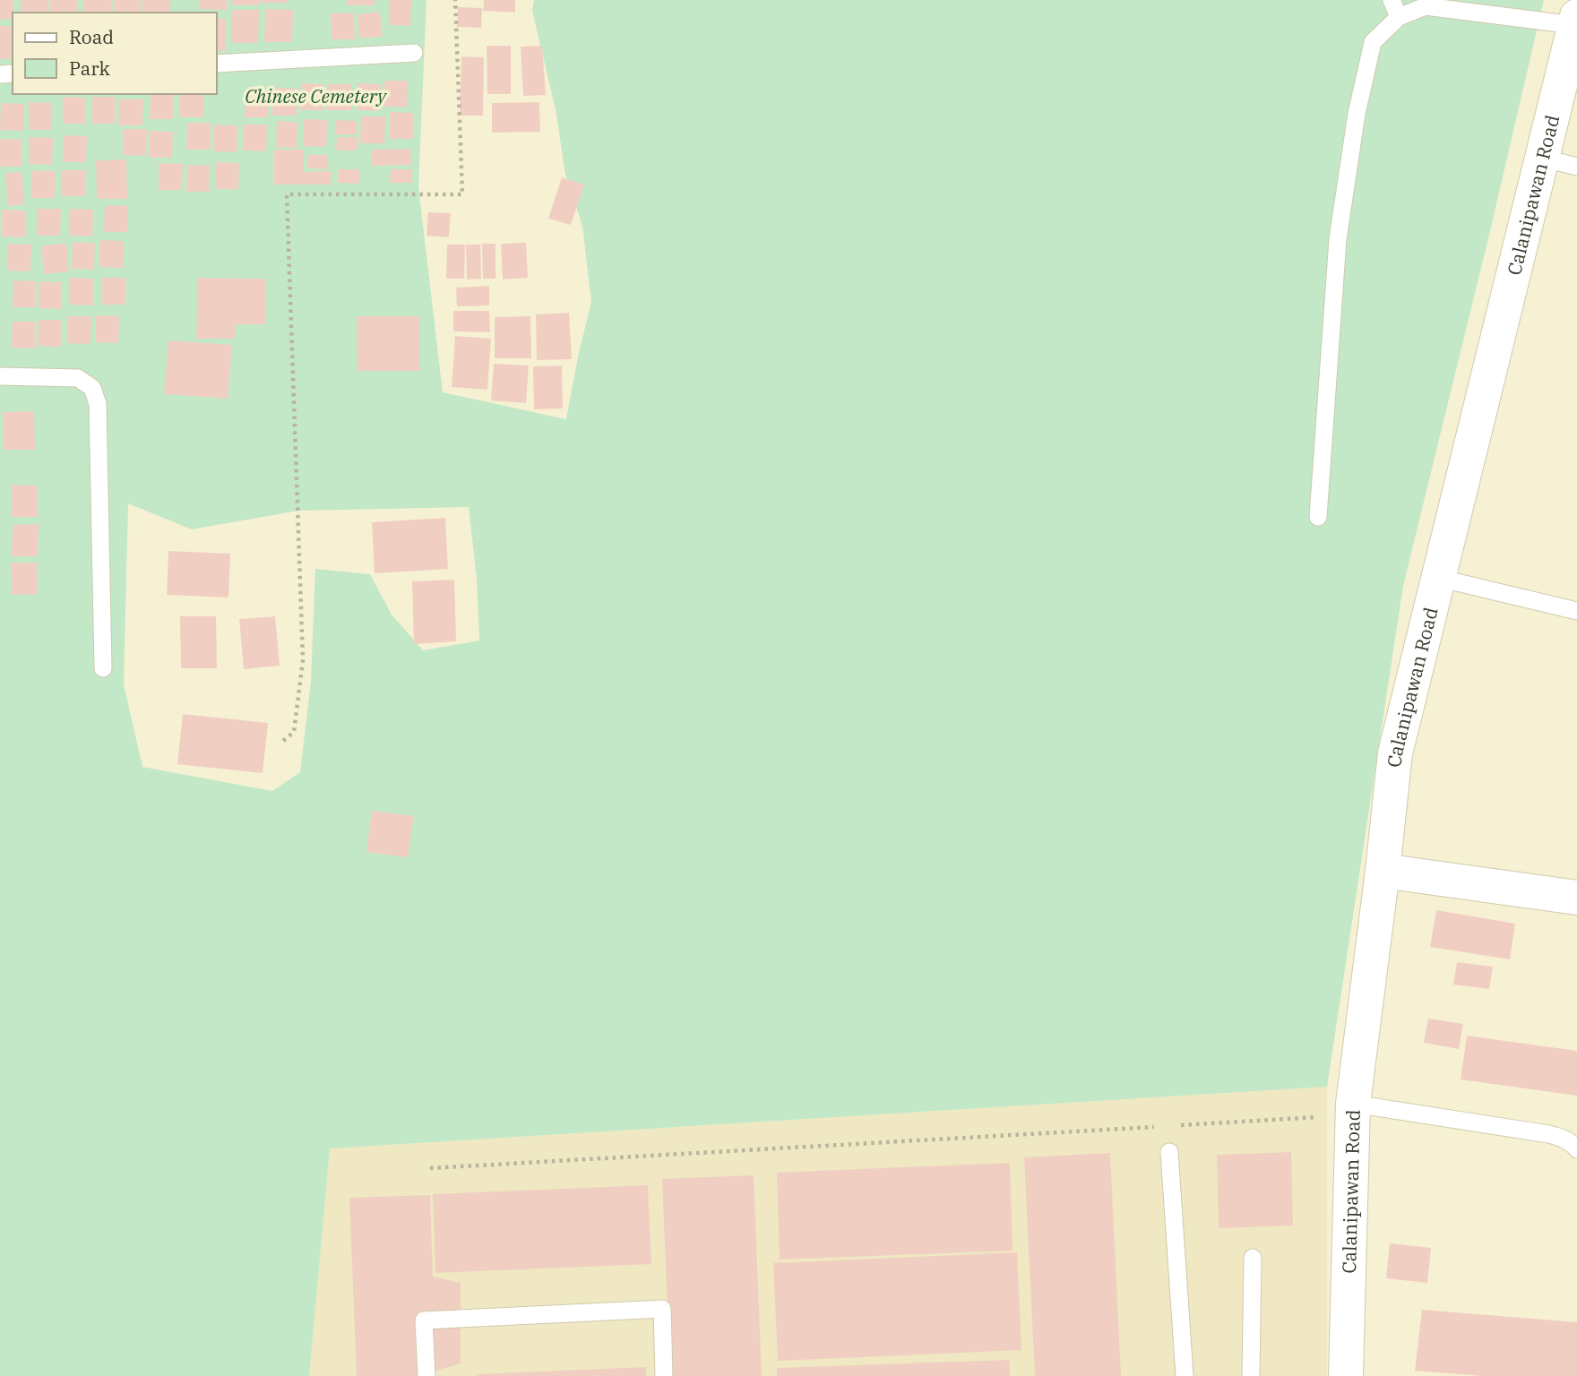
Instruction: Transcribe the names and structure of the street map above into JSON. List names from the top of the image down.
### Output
{
  "streets": {
    "street": ["Calanipawan Road"]
  },
  "parks": ["Chinese Cemetery"],
  "legend": ["Road", "Park"]
}
